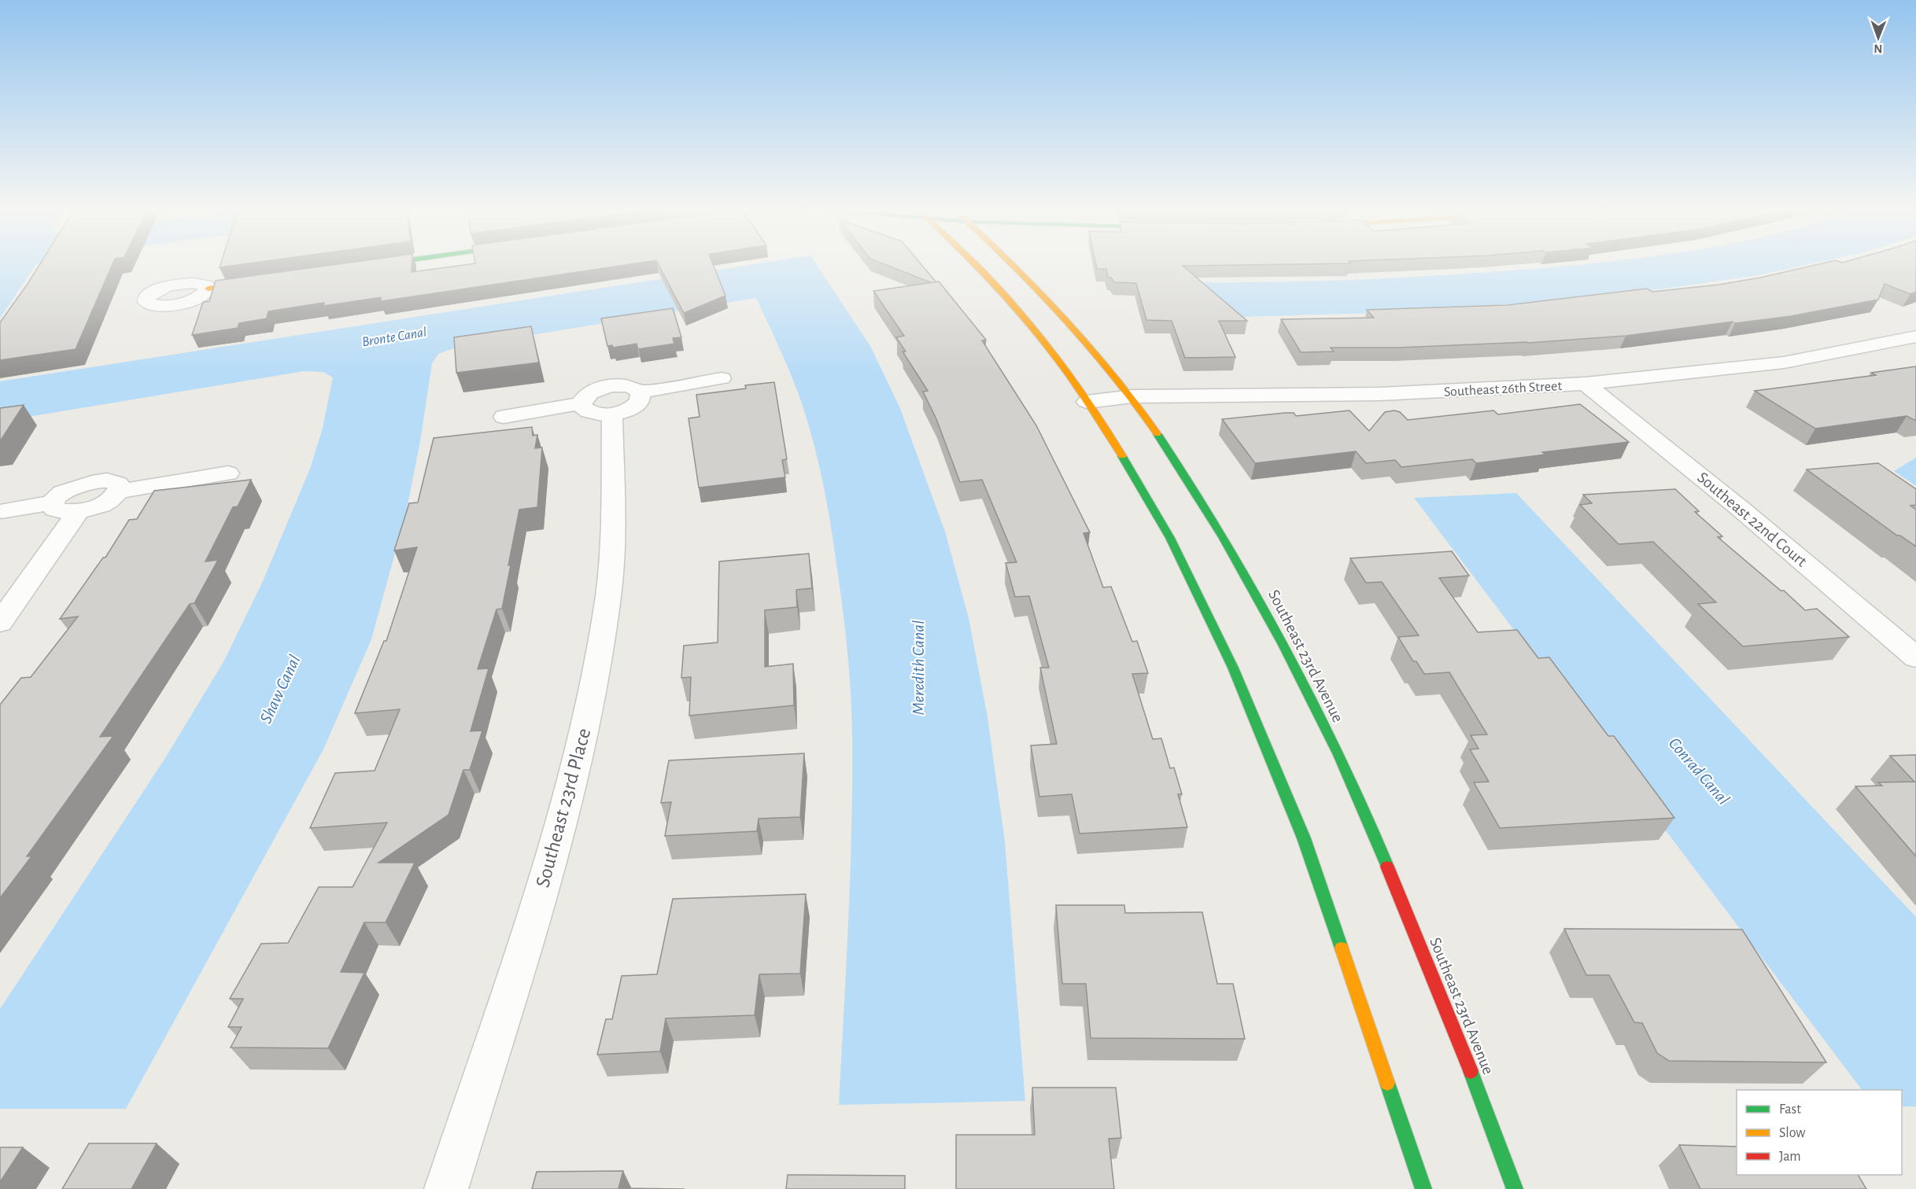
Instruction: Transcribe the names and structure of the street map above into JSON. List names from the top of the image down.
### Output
{
  "streets": {
    "street": [
      "Southeast 26th Street",
      "Southeast 22nd Court",
      "Southeast 23rd Avenue",
      "Southeast 23rd Place"
    ]
  },
  "crossings": [
    ["Southeast 26th Street", "Southeast 22nd Court"],
    ["Southeast 26th Street", "Southeast 23rd Avenue"]
  ],
  "water": [
    "Bronte Canal",
    "Meredith Canal",
    "Shaw Canal",
    "Conrad Canal"
  ],
  "legend": ["Fast", "Slow", "Jam"],
  "north": "bottom"
}
